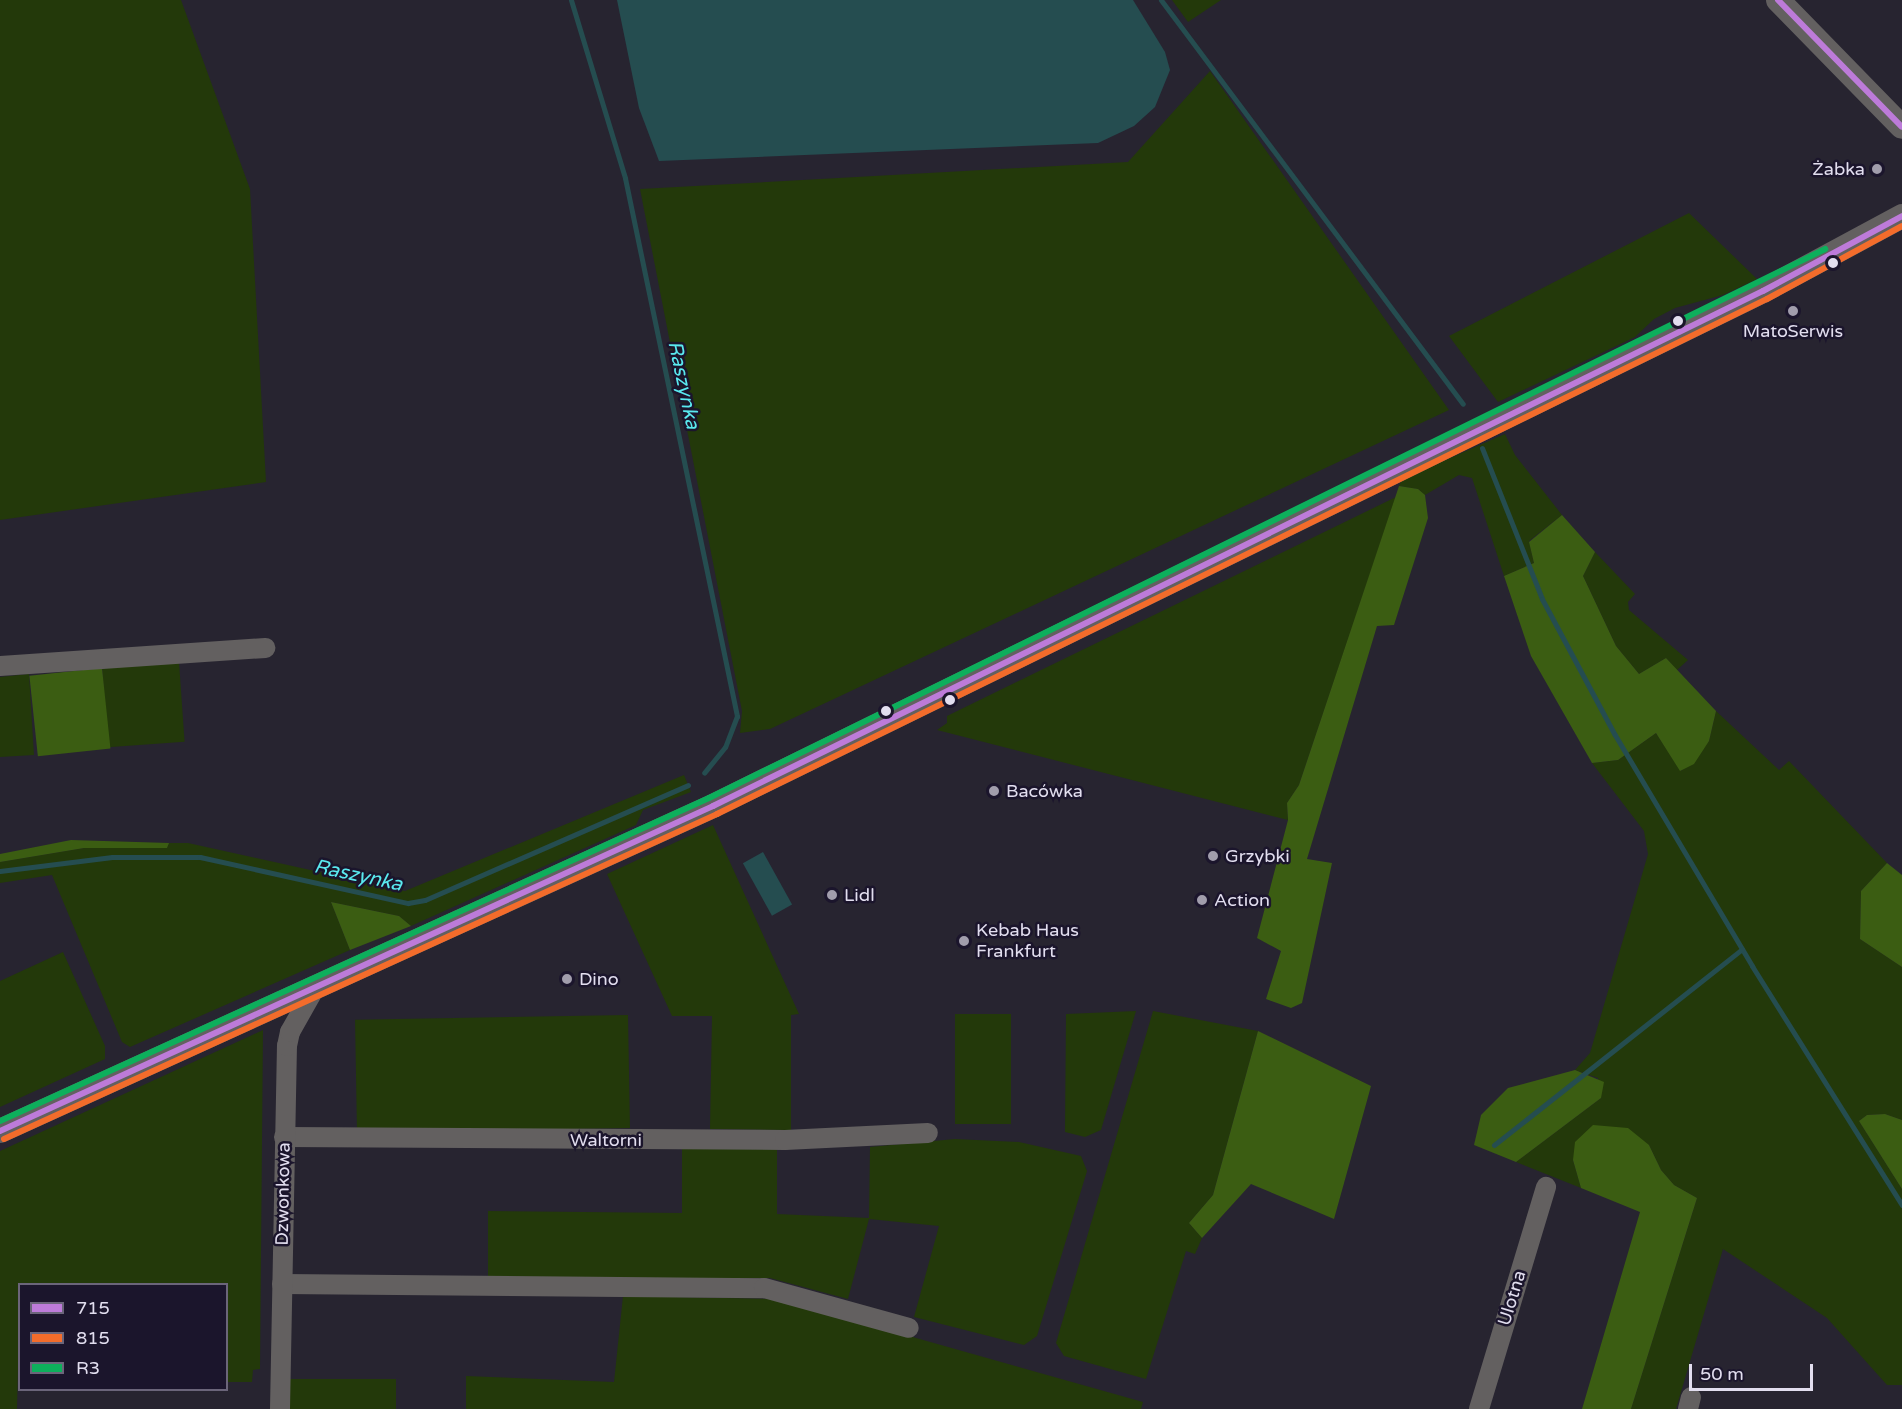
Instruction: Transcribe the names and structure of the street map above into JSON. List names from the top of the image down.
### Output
{
  "streets": {
    "street": ["Waltorni", "Dzwonkowa", "Ulotna"]
  },
  "crossings": [
    ["Waltorni", "Dzwonkowa"]
  ],
  "water": ["Raszynka"],
  "places": [
    "Żabka",
    "MatoSerwis",
    "Bacówka",
    "Grzybki",
    "Lidl",
    "Action",
    "Kebab Haus Frankfurt",
    "Dino"
  ],
  "lines": ["transit line 715", "transit line 815", "transit line R3"],
  "legend": ["715", "815", "R3"],
  "scale_bar": "50 m"
}
